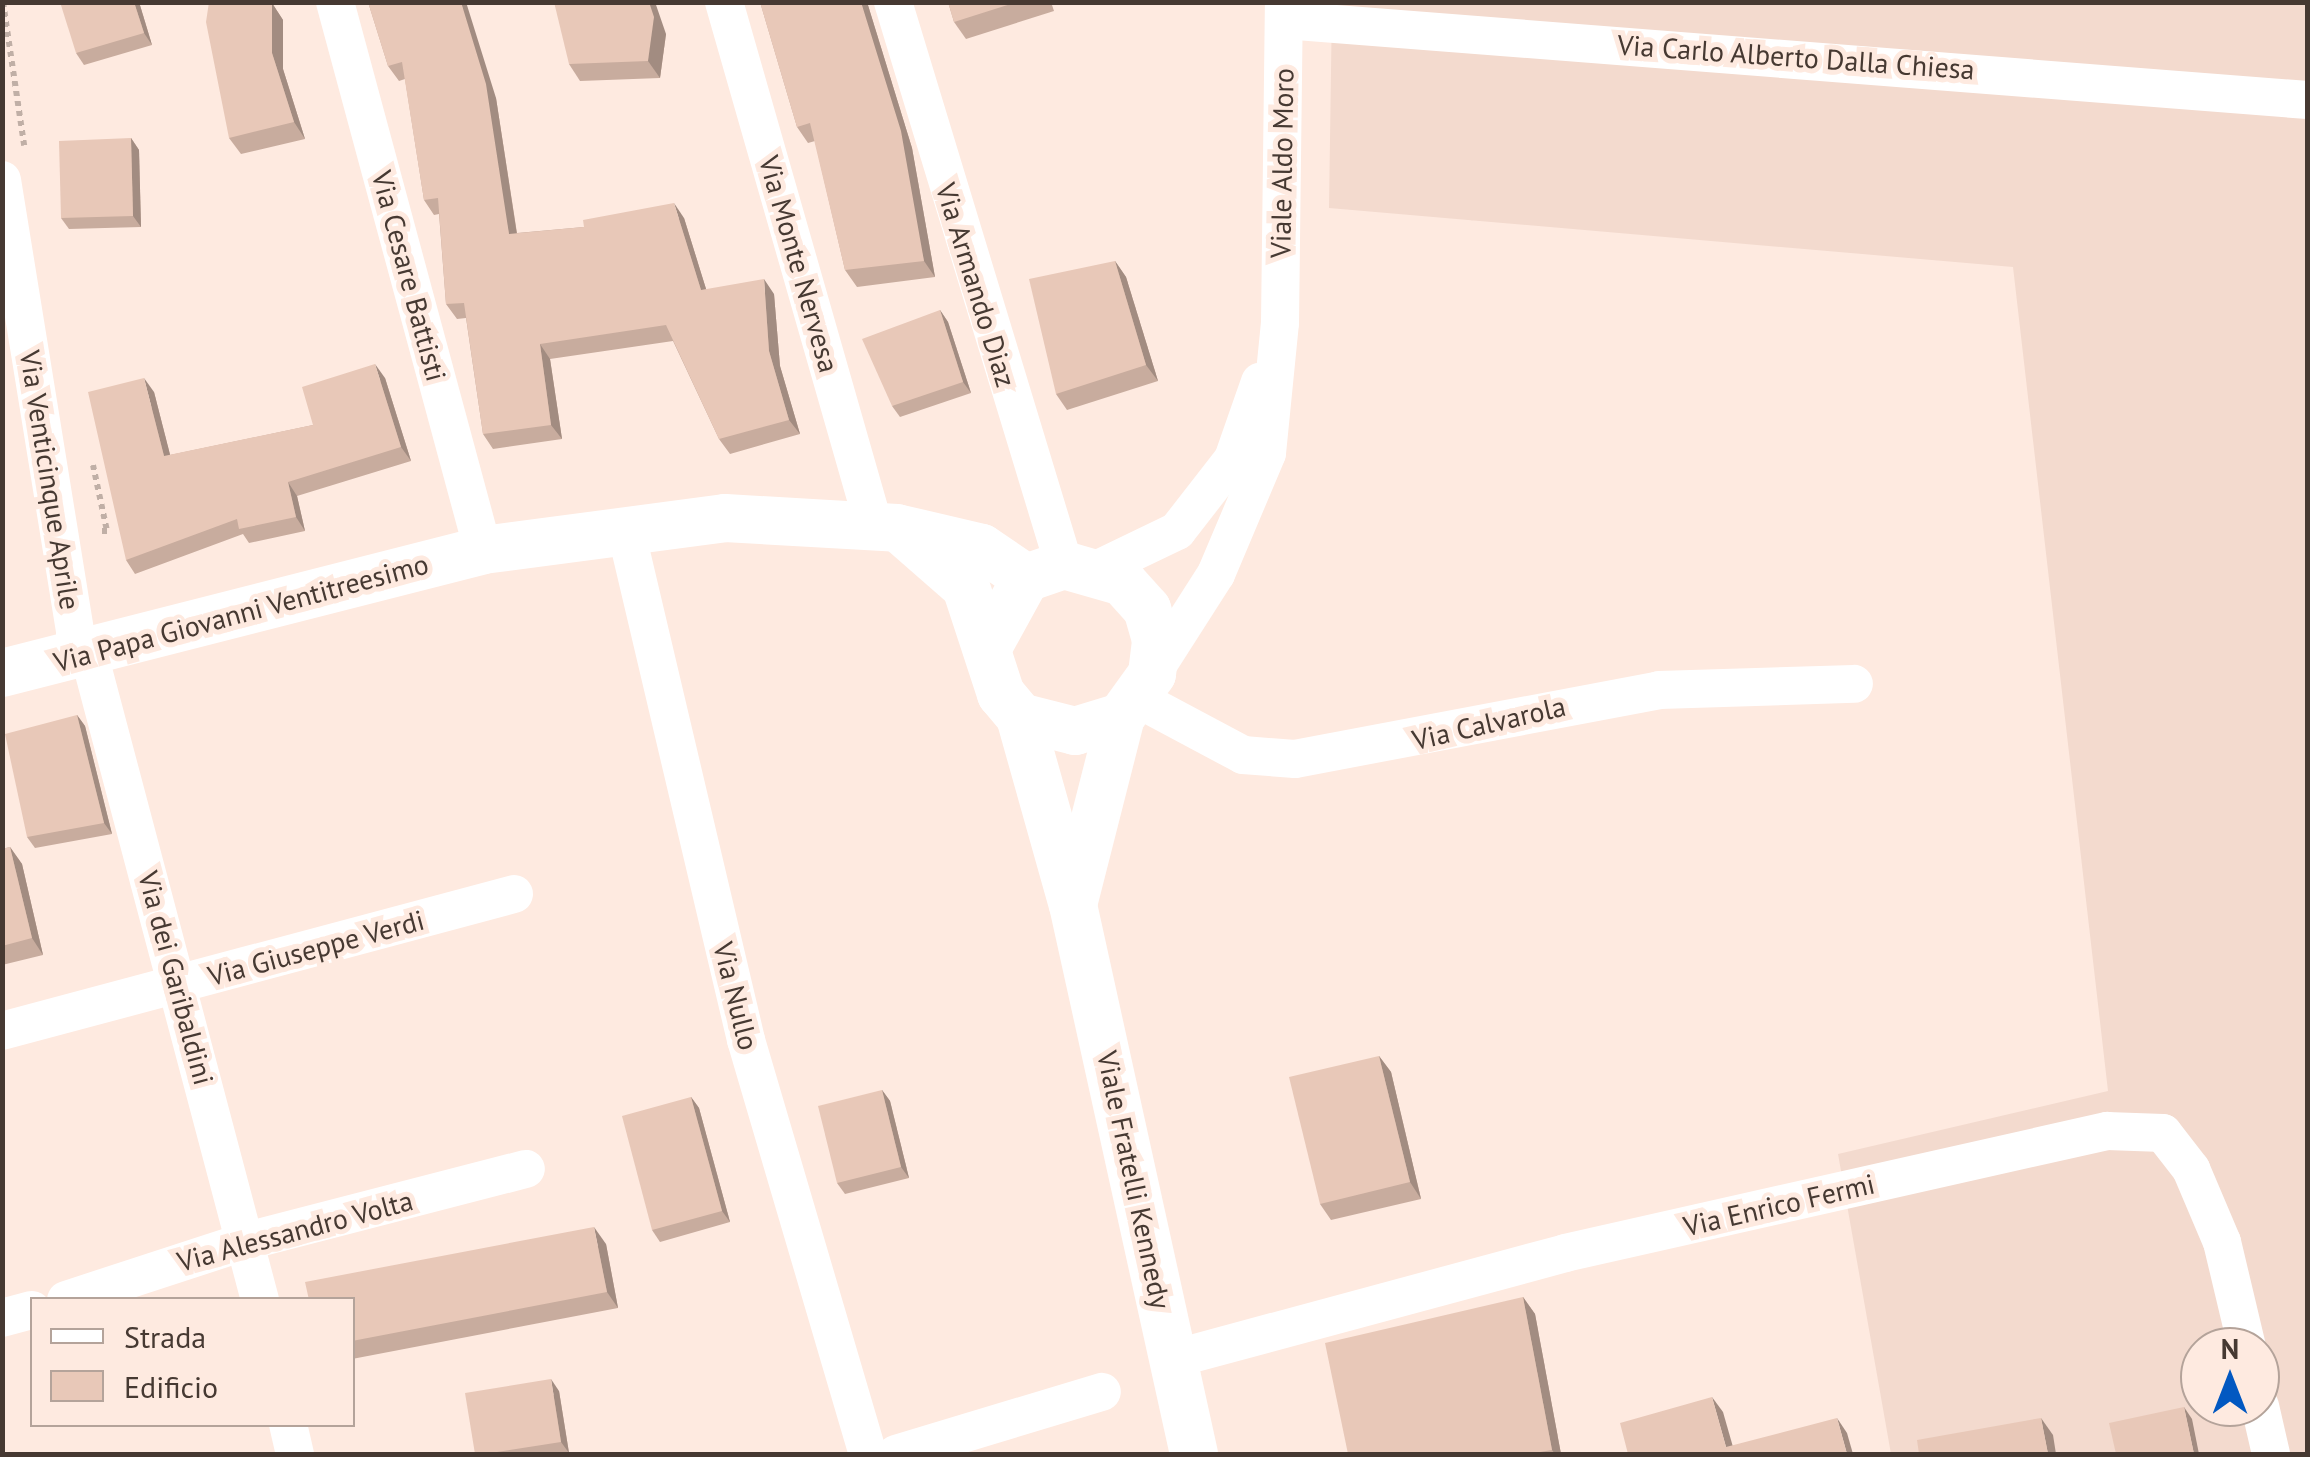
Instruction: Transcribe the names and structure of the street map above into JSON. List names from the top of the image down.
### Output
{
  "streets": {
    "street": [
      "Via Carlo Alberto Dalla Chiesa",
      "Viale Aldo Moro",
      "Via Monte Nervesa",
      "Via Cesare Battisti",
      "Via Armando Diaz",
      "Via Venticinque Aprile",
      "Via Papa Giovanni Ventitreesimo",
      "Via Calvarola",
      "Via Giuseppe Verdi",
      "Via dei Garibaldini",
      "Via Nullo",
      "Viale Fratelli Kennedy",
      "Via Enrico Fermi",
      "Via Alessandro Volta"
    ]
  },
  "crossings": [
    ["Via Carlo Alberto Dalla Chiesa", "Viale Aldo Moro"],
    ["Viale Aldo Moro", "Via Armando Diaz"],
    ["Viale Aldo Moro", "Via Papa Giovanni Ventitreesimo"],
    ["Viale Aldo Moro", "Via Calvarola"],
    ["Viale Aldo Moro", "Viale Fratelli Kennedy"],
    ["Via Monte Nervesa", "Via Papa Giovanni Ventitreesimo"],
    ["Via Cesare Battisti", "Via Papa Giovanni Ventitreesimo"],
    ["Via Armando Diaz", "Via Papa Giovanni Ventitreesimo"],
    ["Via Armando Diaz", "Via Calvarola"],
    ["Via Armando Diaz", "Viale Fratelli Kennedy"],
    ["Via Venticinque Aprile", "Via Papa Giovanni Ventitreesimo"],
    ["Via Venticinque Aprile", "Via dei Garibaldini"],
    ["Via Papa Giovanni Ventitreesimo", "Via Calvarola"],
    ["Via Papa Giovanni Ventitreesimo", "Via dei Garibaldini"],
    ["Via Papa Giovanni Ventitreesimo", "Via Nullo"],
    ["Via Papa Giovanni Ventitreesimo", "Viale Fratelli Kennedy"],
    ["Via Calvarola", "Viale Fratelli Kennedy"],
    ["Via Giuseppe Verdi", "Via dei Garibaldini"],
    ["Via dei Garibaldini", "Via Alessandro Volta"],
    ["Viale Fratelli Kennedy", "Via Enrico Fermi"]
  ],
  "legend": ["Strada", "Edificio"],
  "north": "top"
}
